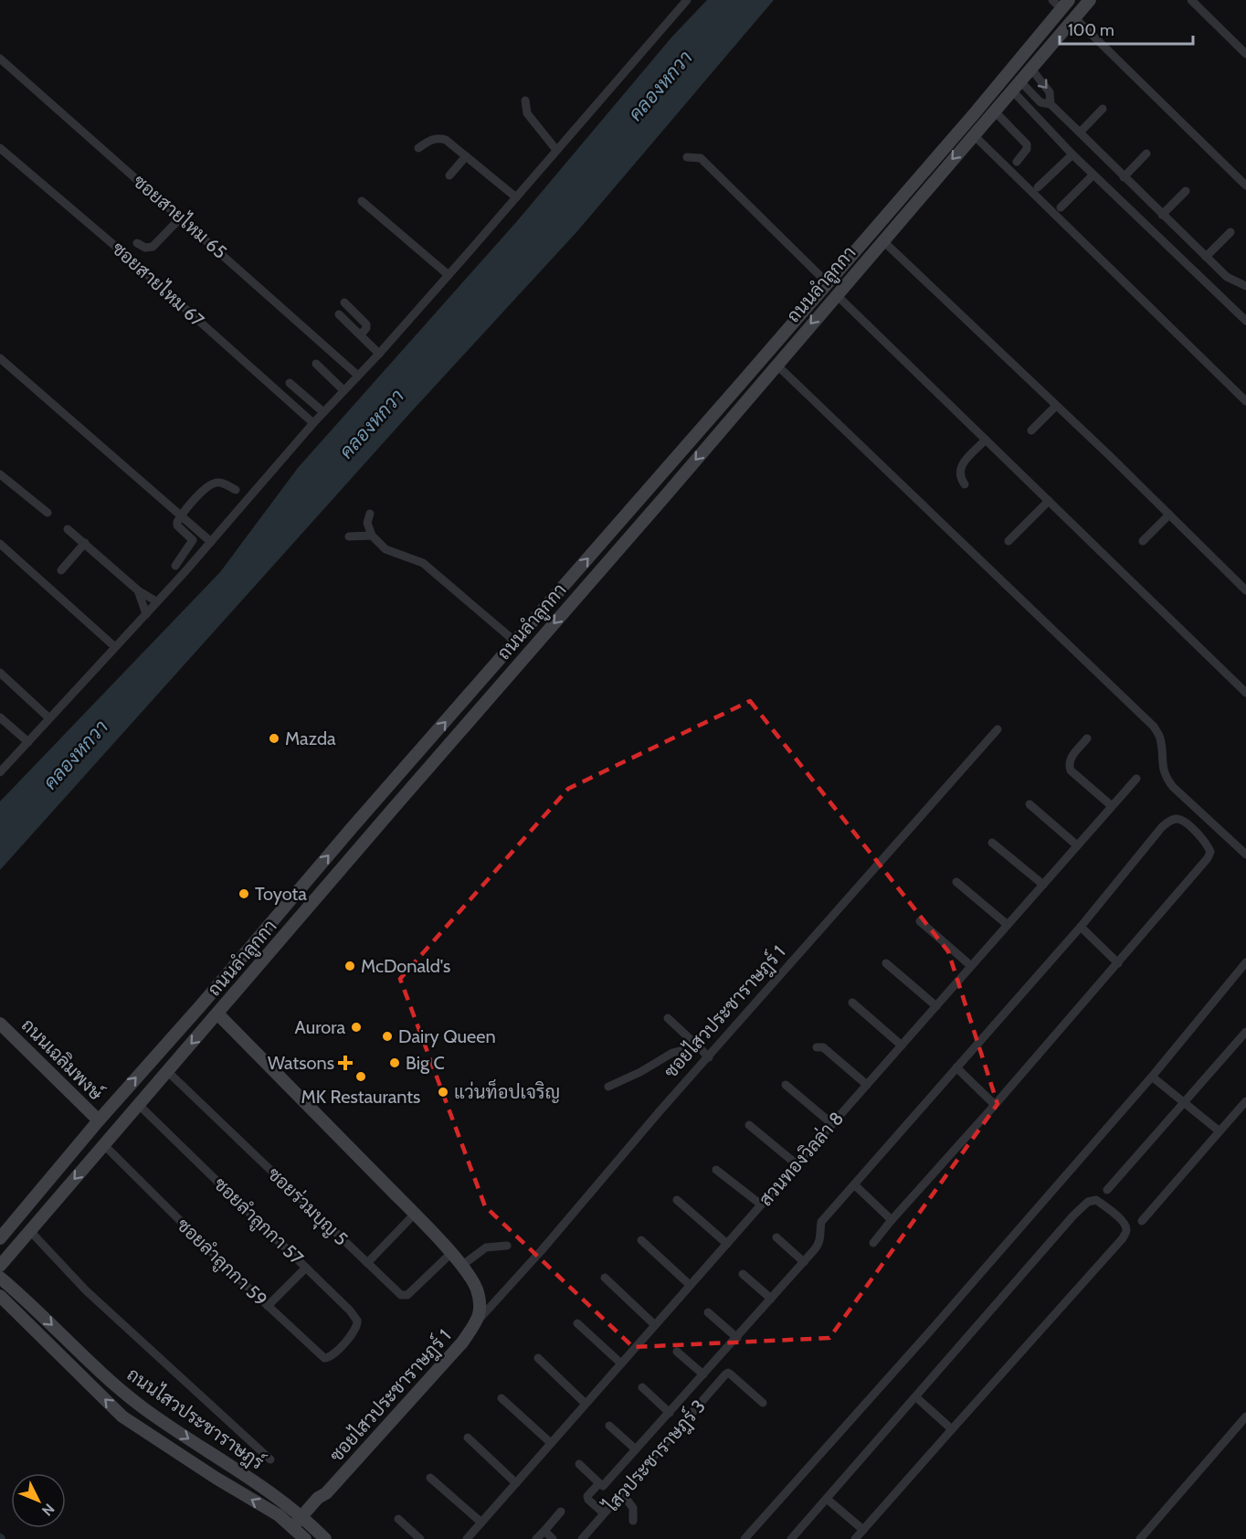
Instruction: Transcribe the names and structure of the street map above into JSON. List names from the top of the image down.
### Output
{
  "streets": {
    "main road": [
      "ถนนลำลูกกา",
      "ซอยไสวประชาราษฎร์ 1",
      "ถนนเฉลิมพงษ์",
      "ถนนไสวประชาราษฎร์"
    ],
    "street": [
      "ซอยสายไหม 65",
      "ซอยสายไหม 67",
      "สวนทองวิลล่า 8",
      "ซอยร่วมบุญ 5",
      "ซอยลำลูกกา 57",
      "ซอยลำลูกกา 59",
      "ไสวประชาราษฎร์ 3"
    ]
  },
  "crossings": [
    ["ถนนลำลูกกา", "ถนนเฉลิมพงษ์"],
    ["ถนนลำลูกกา", "ซอยร่วมบุญ 5"],
    ["ถนนลำลูกกา", "ซอยลำลูกกา 57"],
    ["ถนนลำลูกกา", "ซอยลำลูกกา 59"],
    ["ซอยไสวประชาราษฎร์ 1", "ถนนไสวประชาราษฎร์"],
    ["ซอยลำลูกกา 57", "ซอยลำลูกกา 59"]
  ],
  "water": ["คลองหกวา"],
  "places": {
    "other": [
      "Mazda",
      "Toyota",
      "McDonald's",
      "Aurora",
      "Dairy Queen",
      "Big C",
      "MK Restaurants",
      "แว่นท็อปเจริญ"
    ],
    "health": ["Watsons"]
  },
  "scale_bar": "100 m",
  "north": "bottom right"
}
